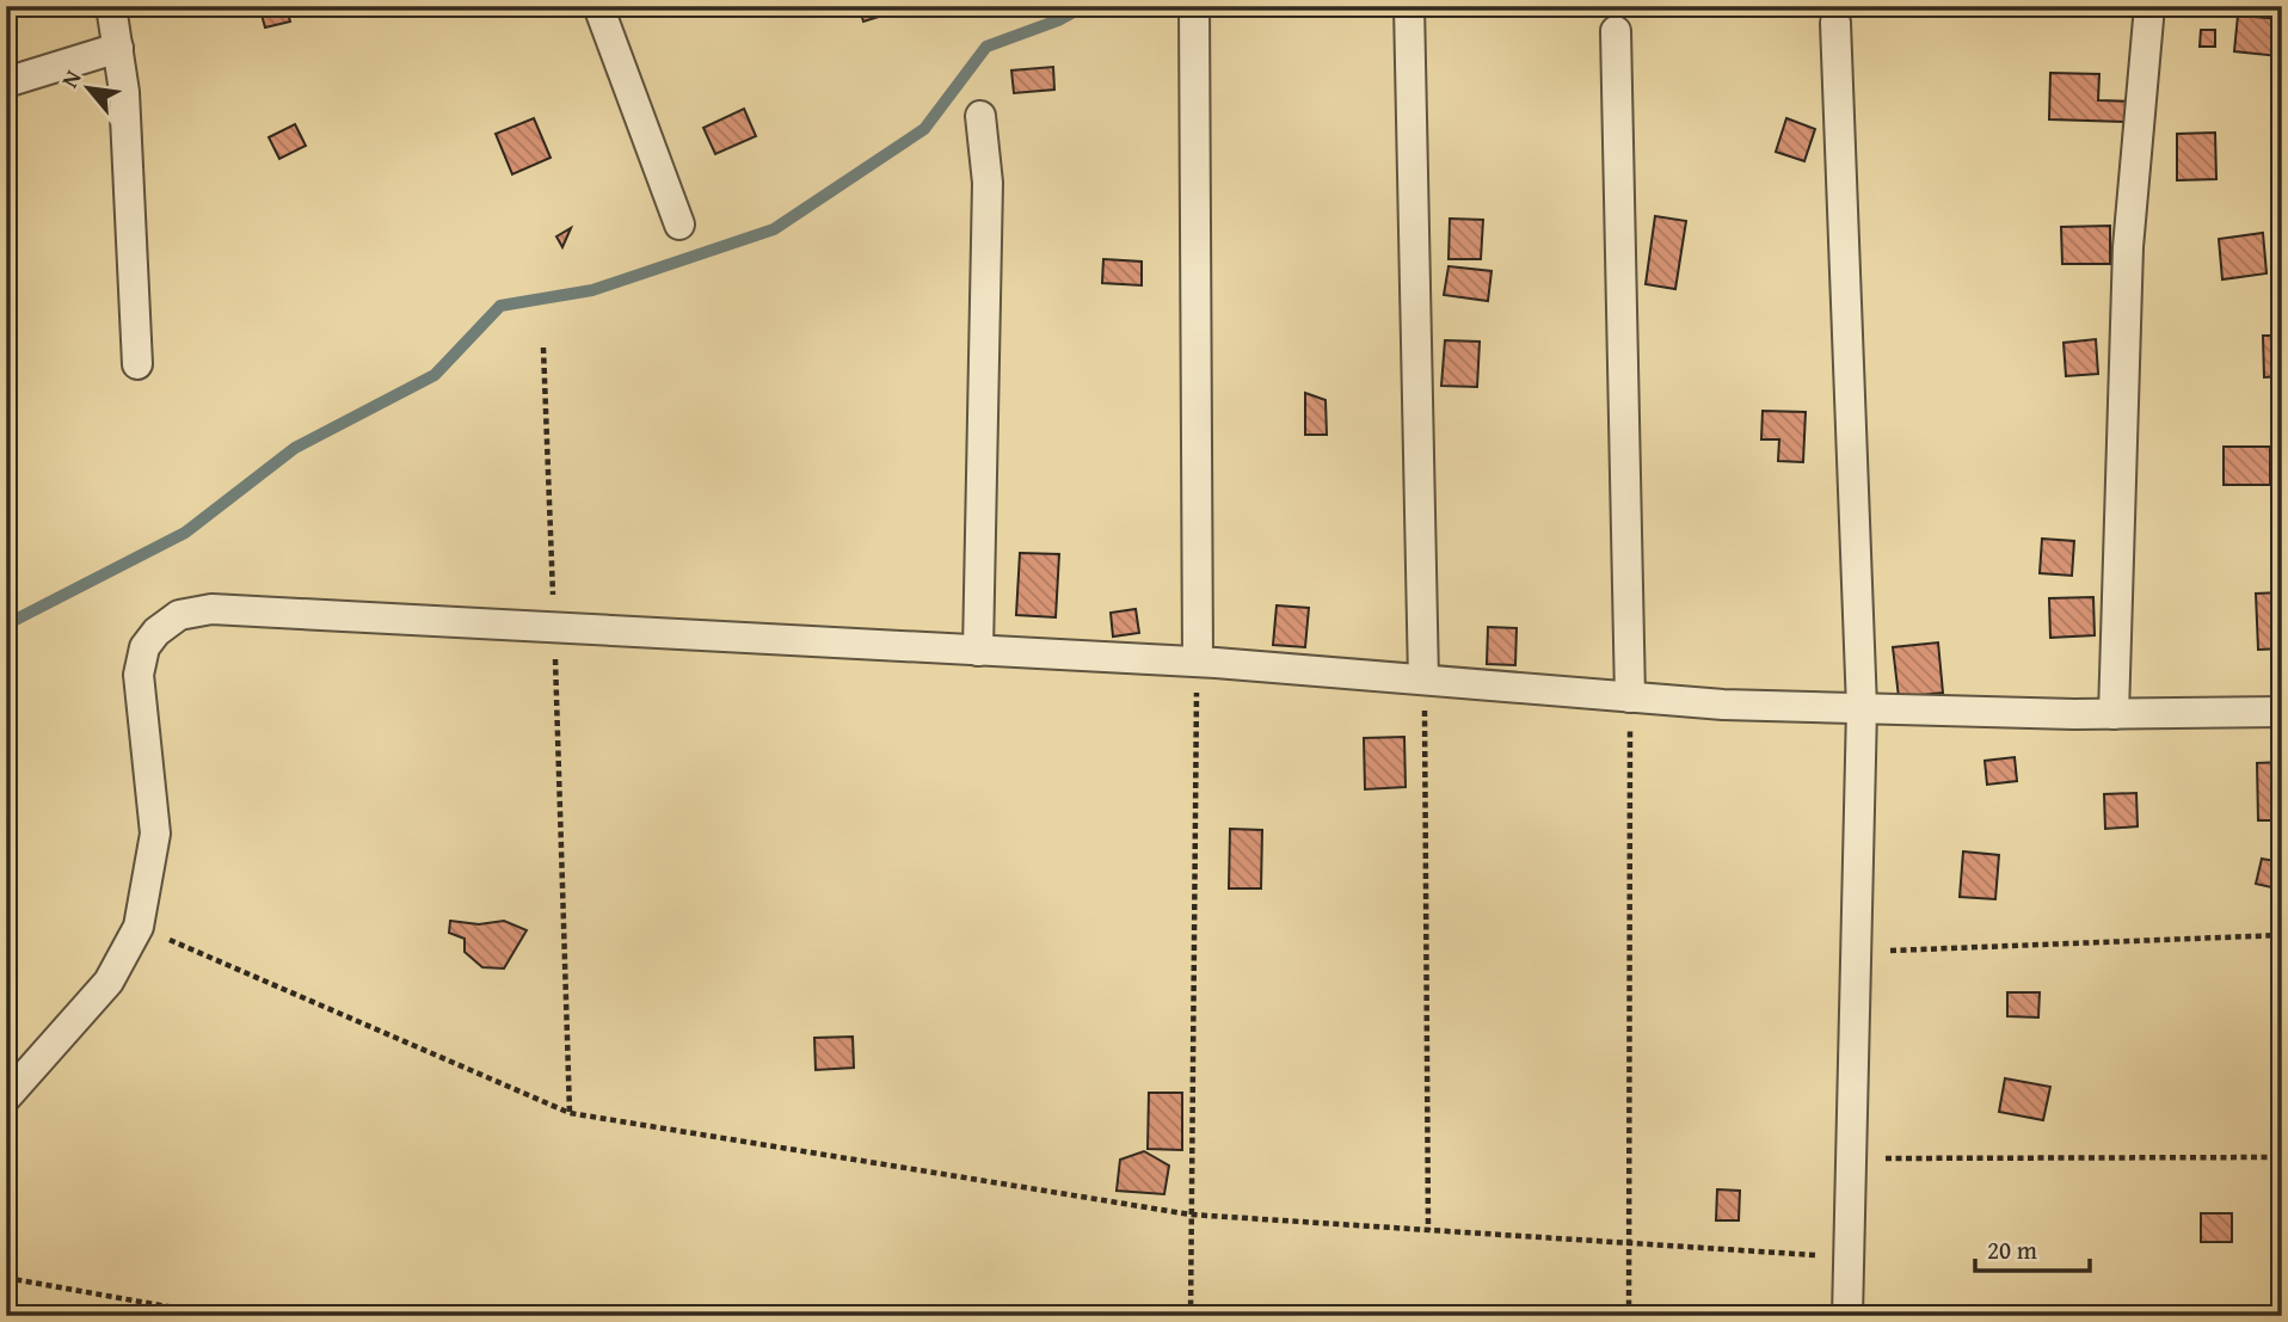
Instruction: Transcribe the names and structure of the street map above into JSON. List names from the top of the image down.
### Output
{
  "scale_bar": "20 m",
  "north": "top left"
}
